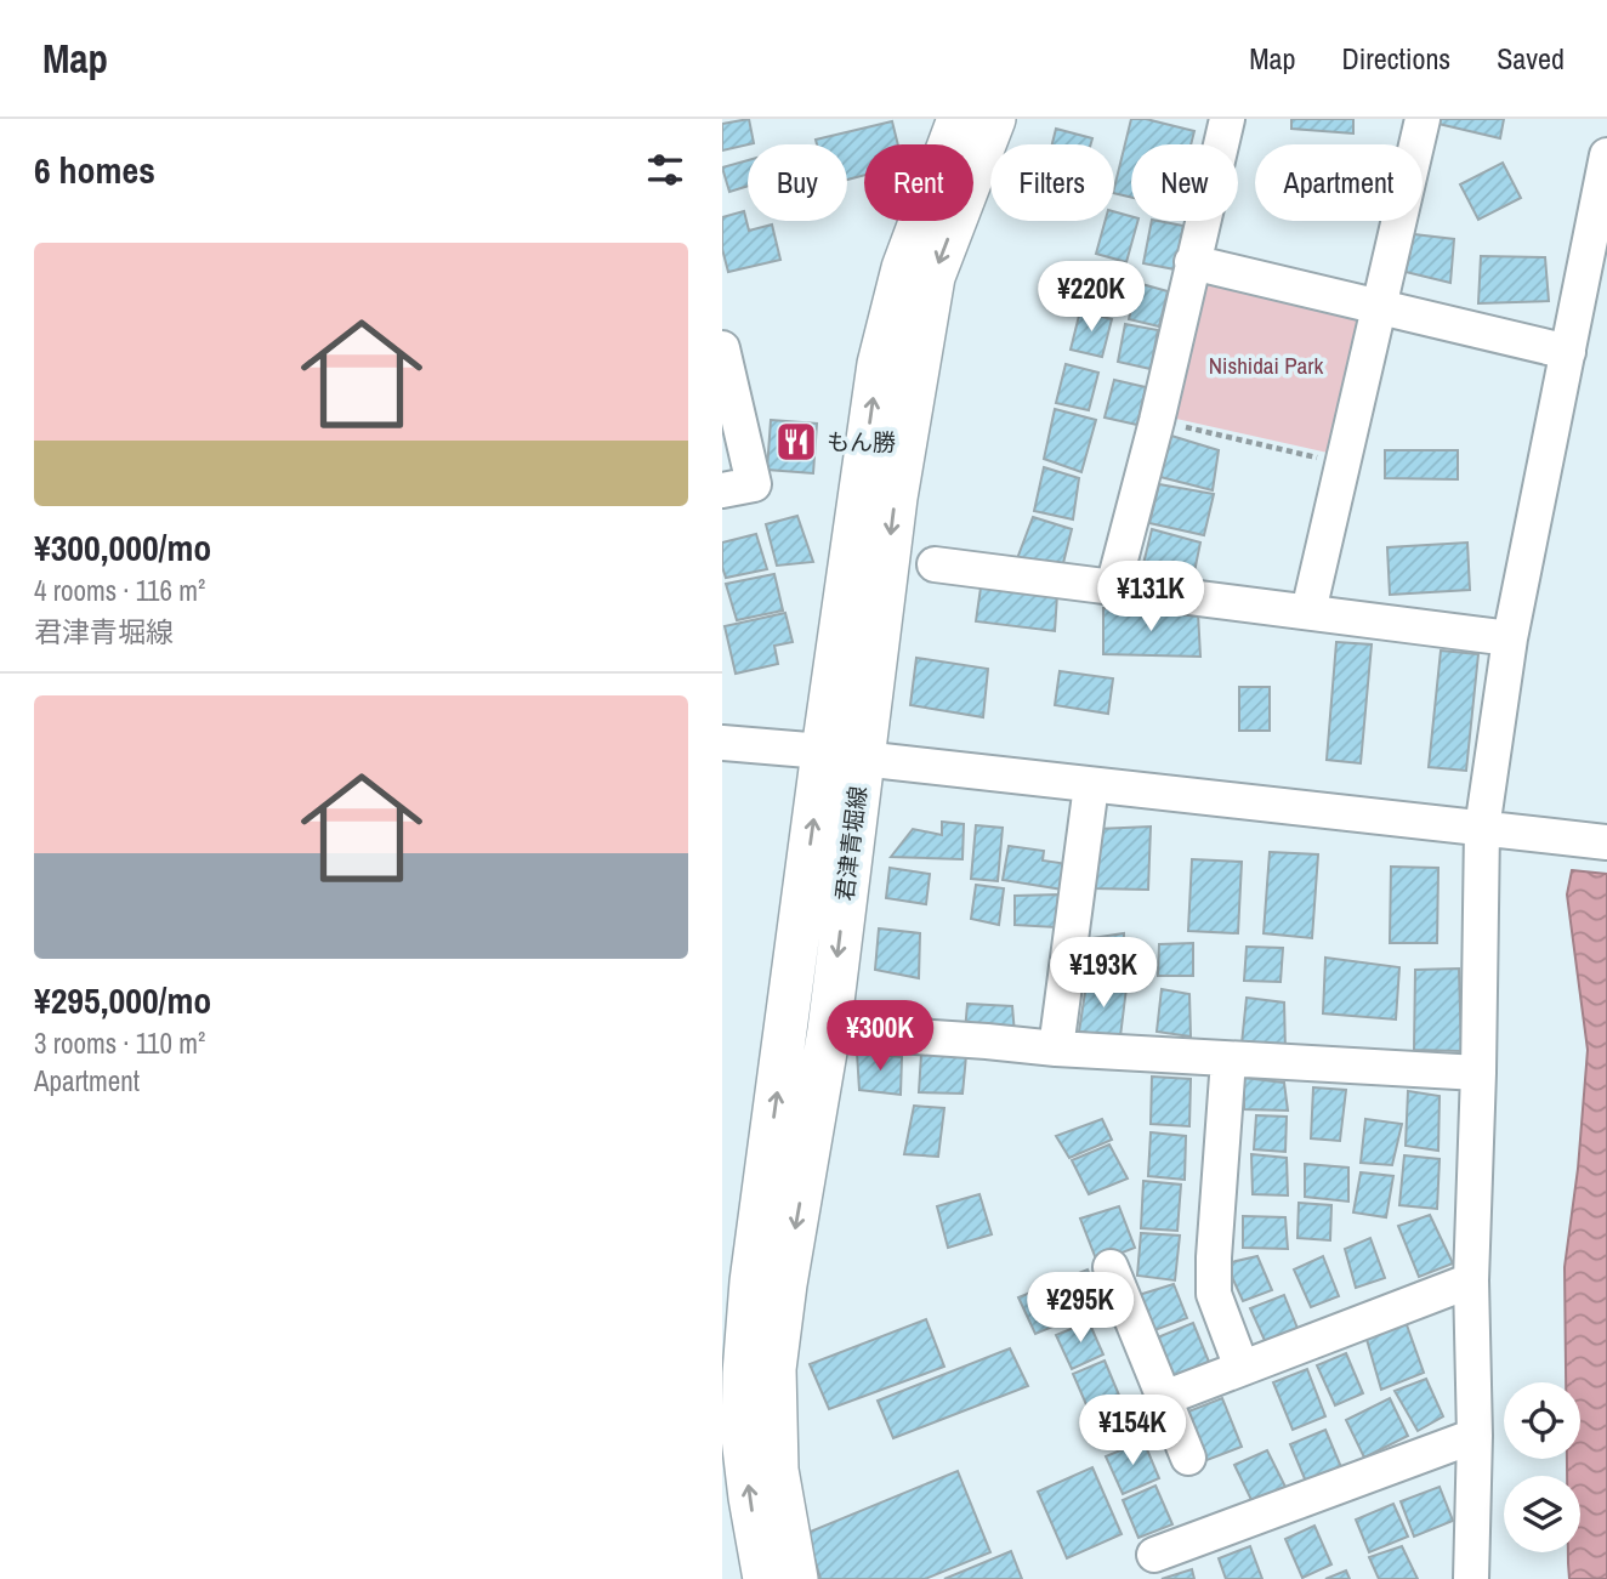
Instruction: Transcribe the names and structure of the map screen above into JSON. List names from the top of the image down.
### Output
{
  "streets": {
    "main road": ["君津青堀線"]
  },
  "parks": ["Nishidai Park"],
  "places": {
    "restaurant": ["もん勝"]
  },
  "page": {
    "header": "Map",
    "nav": ["Map", "Directions", "Saved"],
    "heading": "6 homes",
    "chip": [
      "Buy",
      "Rent",
      "Filters",
      "New",
      "Apartment"
    ],
    "list": [
      {
        "name": "¥300,000/mo",
        "note": "4 rooms · 116 m² · 君津青堀線"
      },
      {
        "name": "¥295,000/mo",
        "note": "3 rooms · 110 m² · Apartment"
      }
    ],
    "price": [
      "¥220K",
      "¥131K",
      "¥193K",
      "¥300K",
      "¥295K",
      "¥154K"
    ]
  }
}
